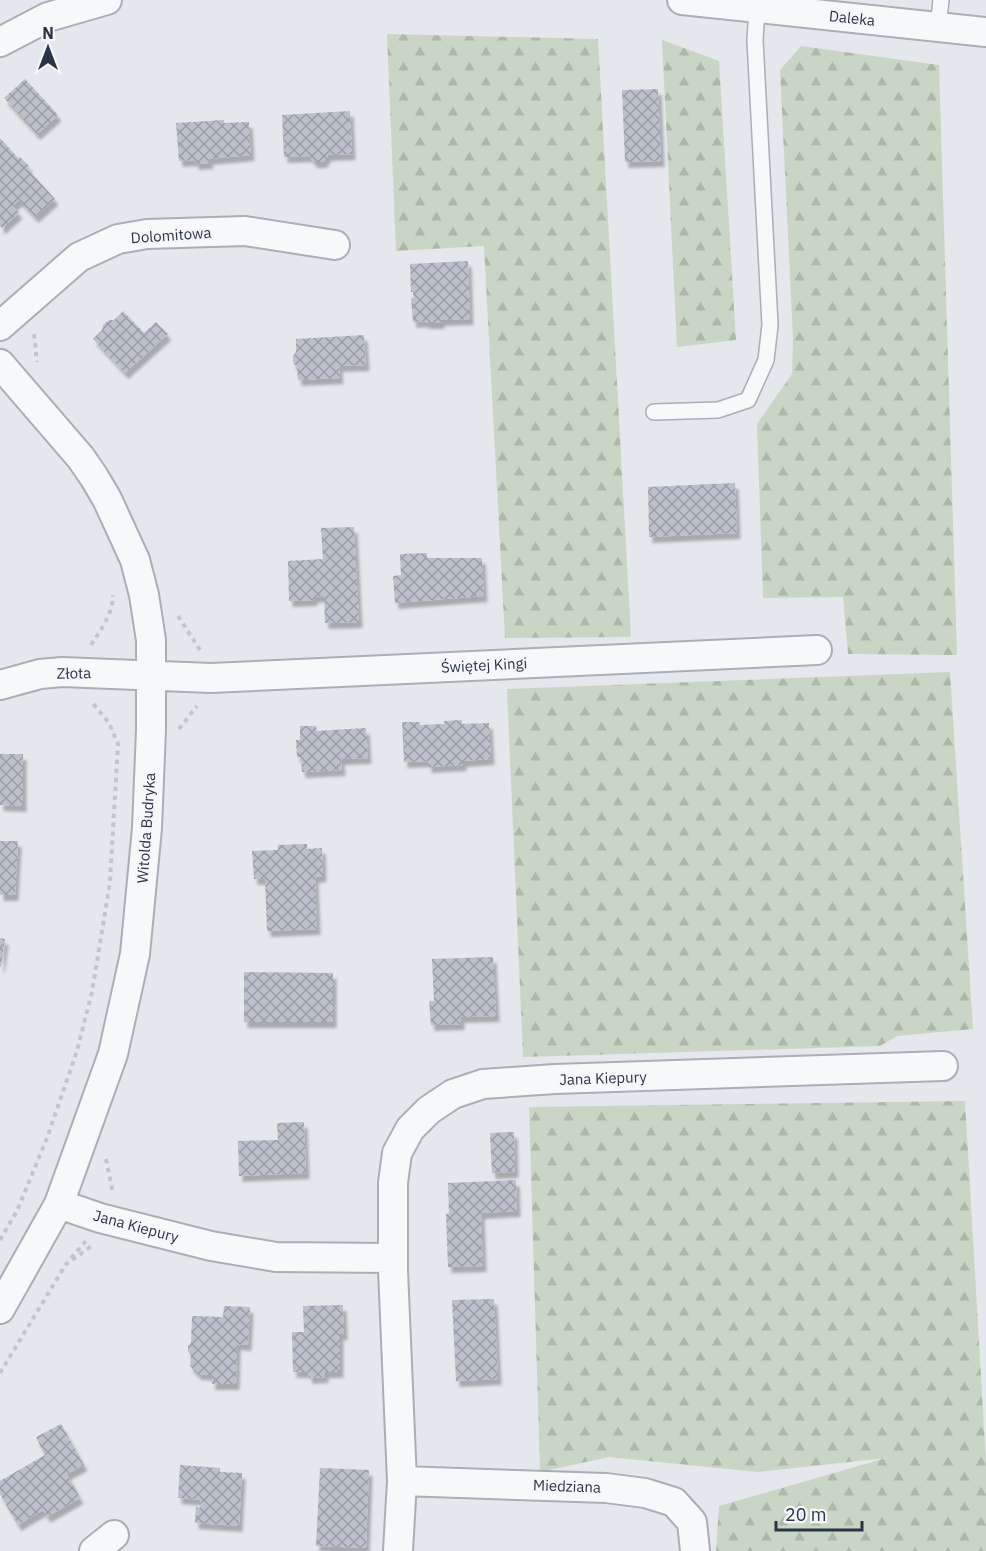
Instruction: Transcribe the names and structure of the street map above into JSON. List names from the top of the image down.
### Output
{
  "streets": {
    "street": [
      "Daleka",
      "Dolomitowa",
      "Świętej Kingi",
      "Złota",
      "Witolda Budryka",
      "Jana Kiepury",
      "Miedziana"
    ]
  },
  "crossings": [
    ["Świętej Kingi", "Złota"],
    ["Świętej Kingi", "Witolda Budryka"],
    ["Złota", "Witolda Budryka"],
    ["Witolda Budryka", "Jana Kiepury"],
    ["Jana Kiepury", "Miedziana"]
  ],
  "scale_bar": "20 m",
  "north": "top"
}
